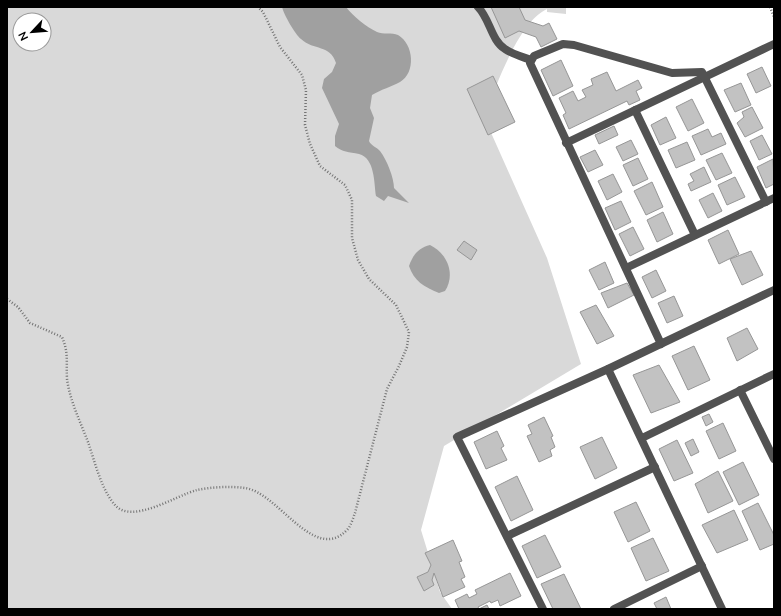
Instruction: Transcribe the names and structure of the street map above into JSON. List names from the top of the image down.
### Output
{
  "north": "bottom left"
}
